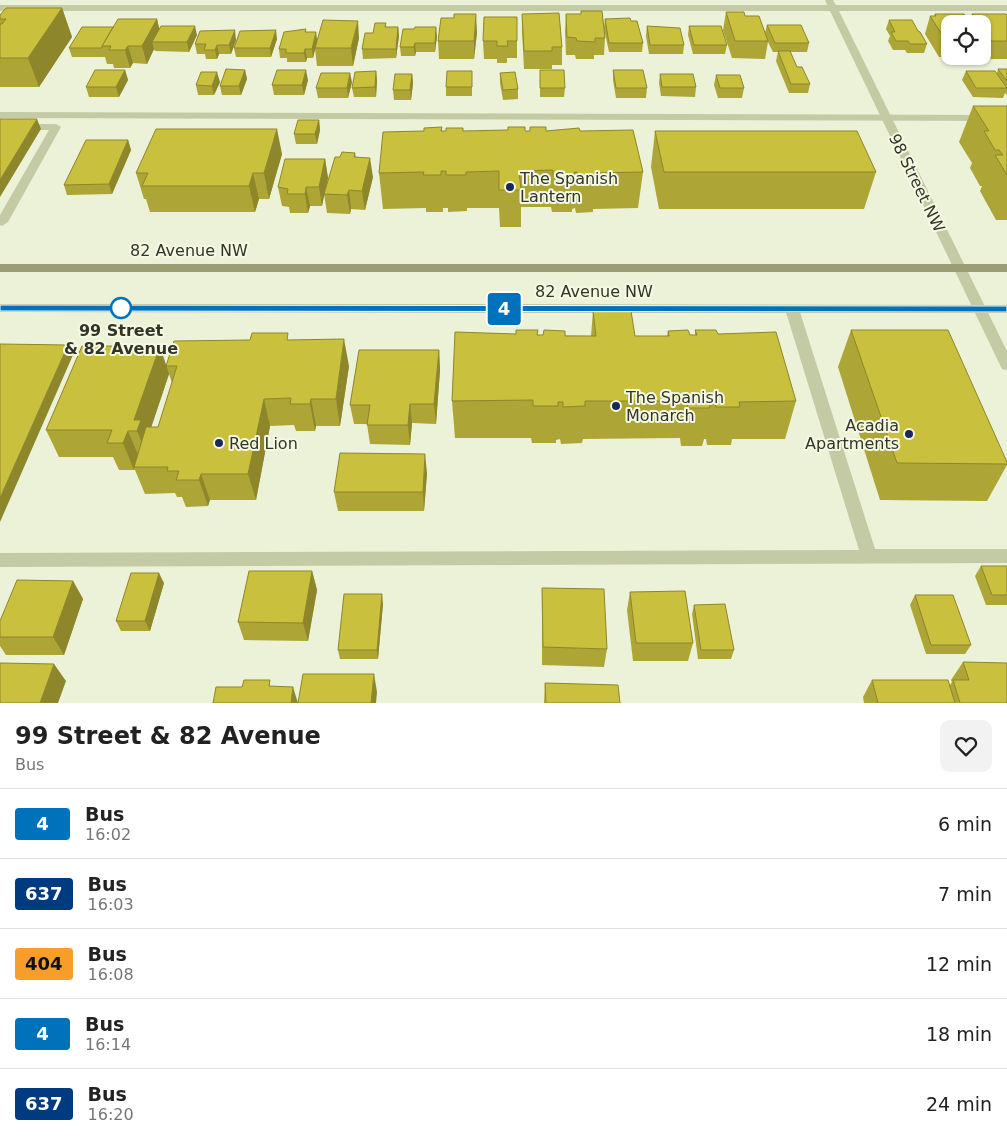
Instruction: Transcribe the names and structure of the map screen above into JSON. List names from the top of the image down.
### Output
{
  "streets": {
    "main road": ["82 Avenue NW"],
    "street": ["98 Street NW"]
  },
  "crossings": [
    ["98 Street NW", "82 Avenue NW"]
  ],
  "places": [
    "The Spanish Lantern",
    "99 Street & 82 Avenue",
    "The Spanish Monarch",
    "Acadia Apartments",
    "Red Lion"
  ],
  "lines": ["bus line 4"],
  "page": {
    "on_map": "4",
    "heading": ["99 Street & 82 Avenue", "Bus"],
    "list": [
      {
        "mark": "4",
        "name": "Bus",
        "note": "16:02",
        "value": "6 min"
      },
      {
        "mark": "637",
        "name": "Bus",
        "note": "16:03",
        "value": "7 min"
      },
      {
        "mark": "404",
        "name": "Bus",
        "note": "16:08",
        "value": "12 min"
      },
      {
        "mark": "4",
        "name": "Bus",
        "note": "16:14",
        "value": "18 min"
      },
      {
        "mark": "637",
        "name": "Bus",
        "note": "16:20",
        "value": "24 min"
      }
    ]
  }
}
